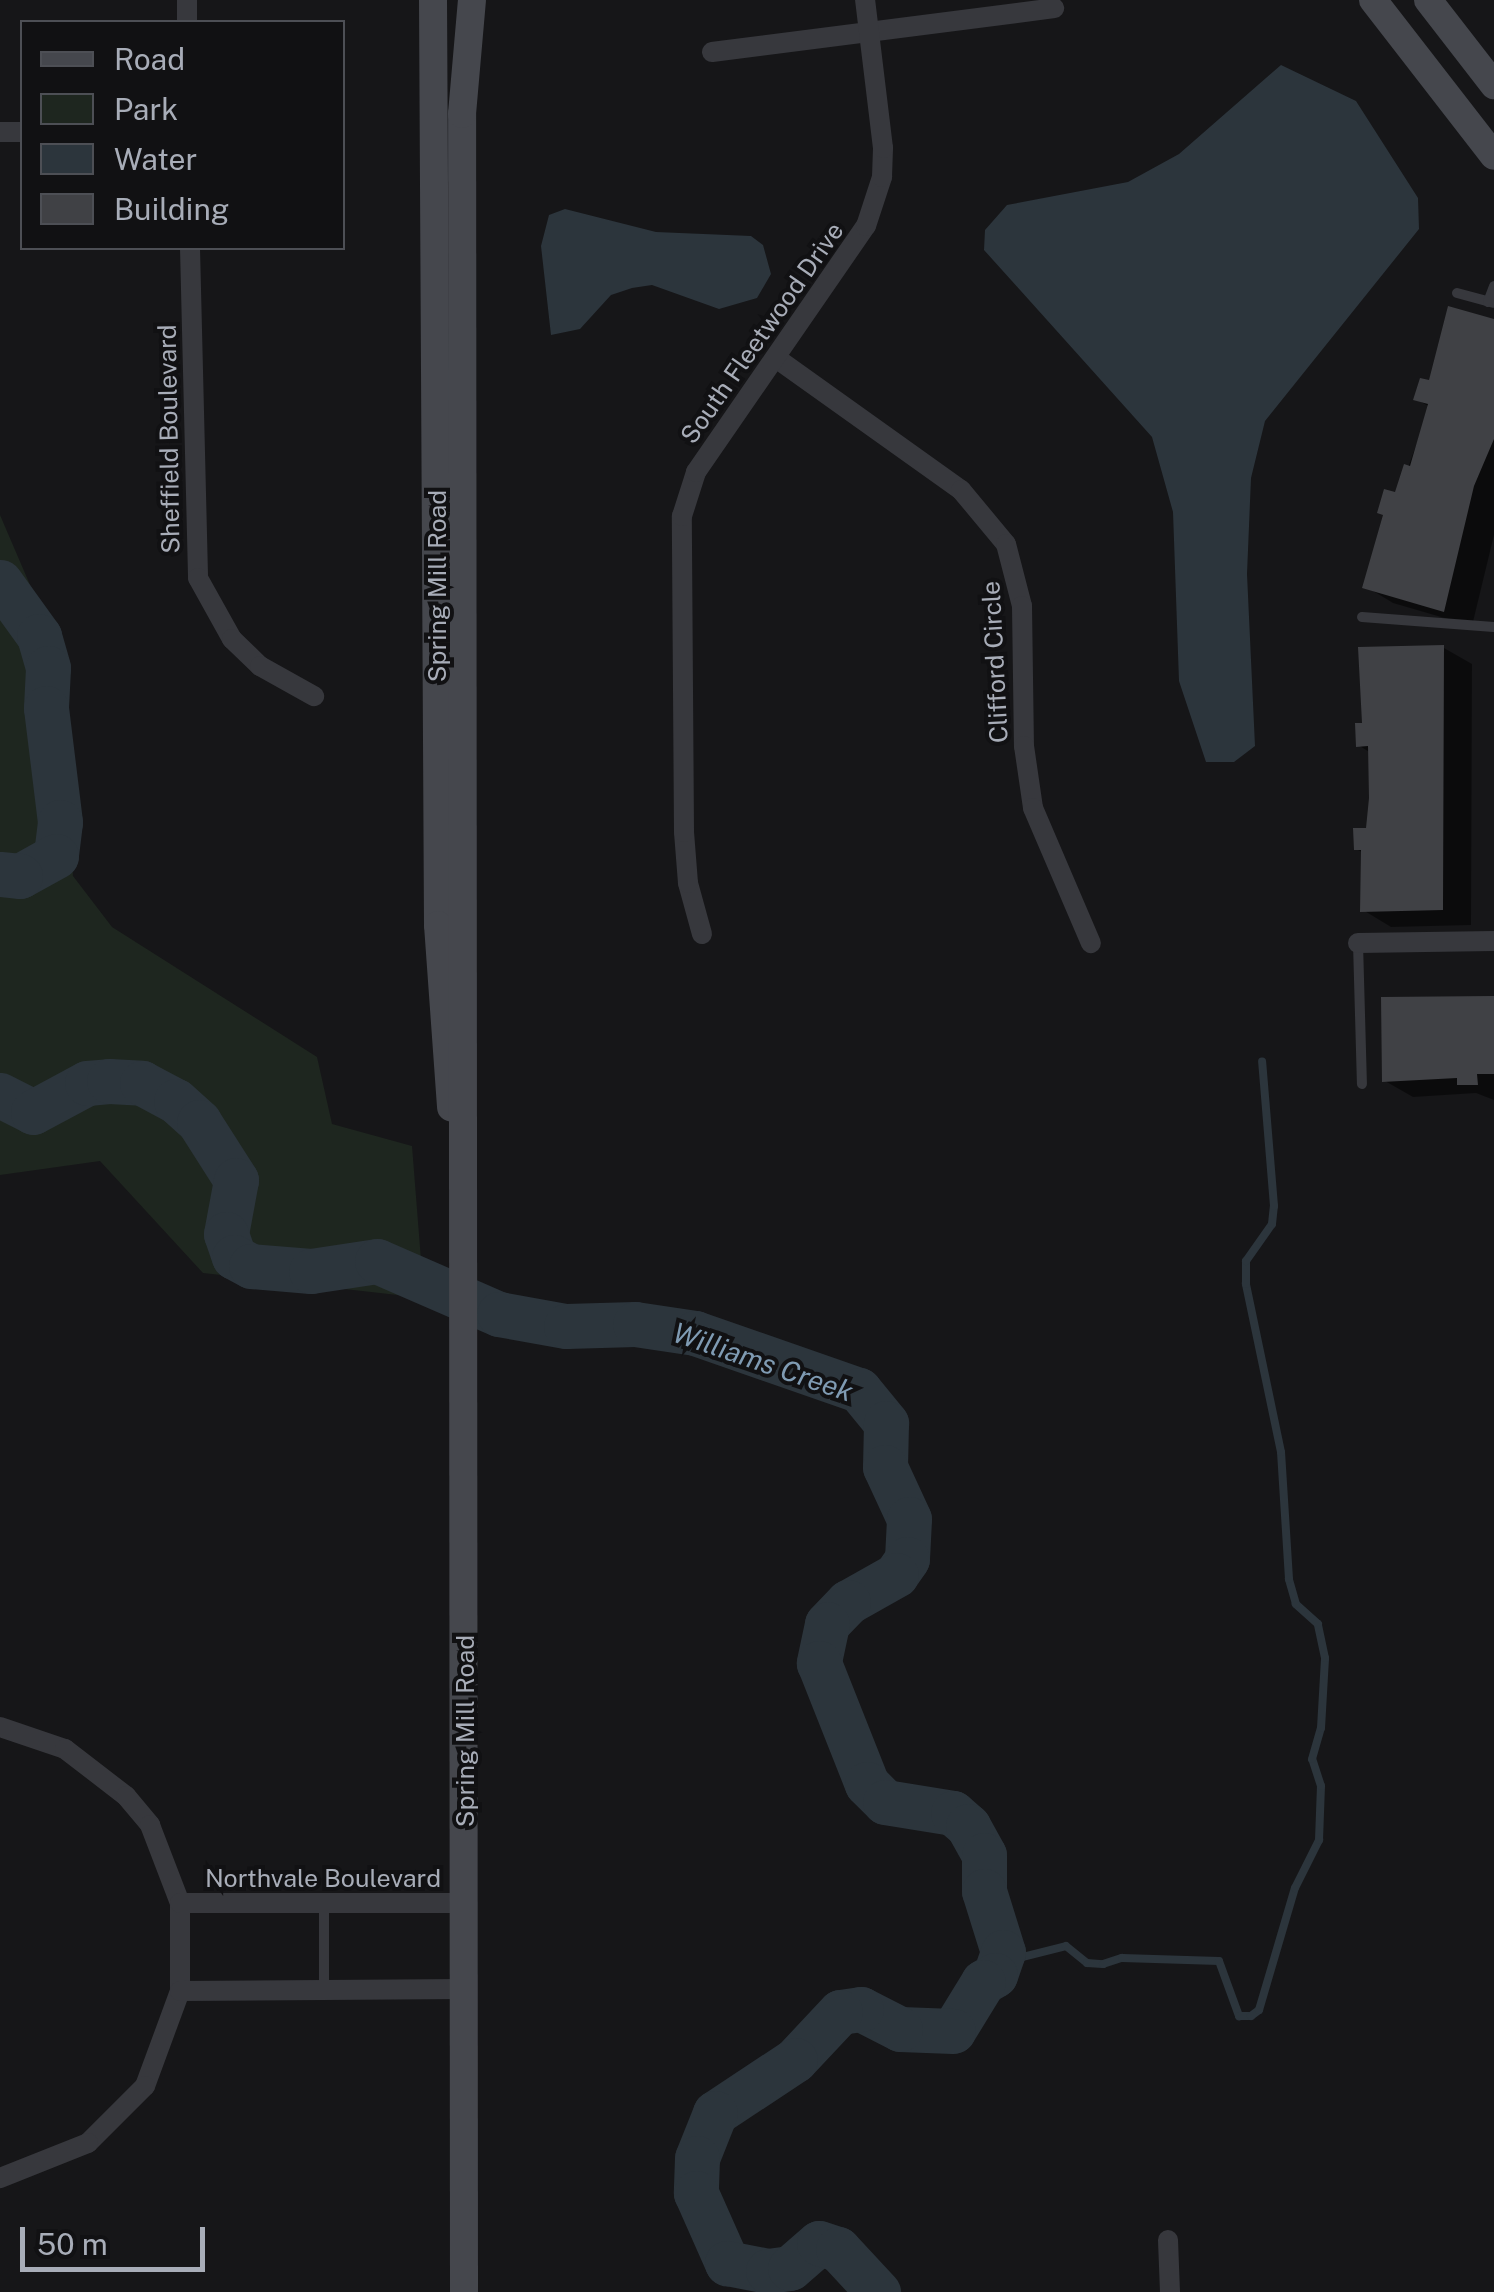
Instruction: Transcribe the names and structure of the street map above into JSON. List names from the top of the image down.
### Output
{
  "streets": {
    "street": [
      "South Fleetwood Drive",
      "Sheffield Boulevard",
      "Spring Mill Road",
      "Clifford Circle",
      "Northvale Boulevard"
    ]
  },
  "crossings": [
    ["South Fleetwood Drive", "Clifford Circle"],
    ["Spring Mill Road", "Northvale Boulevard"]
  ],
  "water": ["Williams Creek"],
  "legend": [
    "Road",
    "Park",
    "Water",
    "Building"
  ],
  "scale_bar": "50 m"
}
